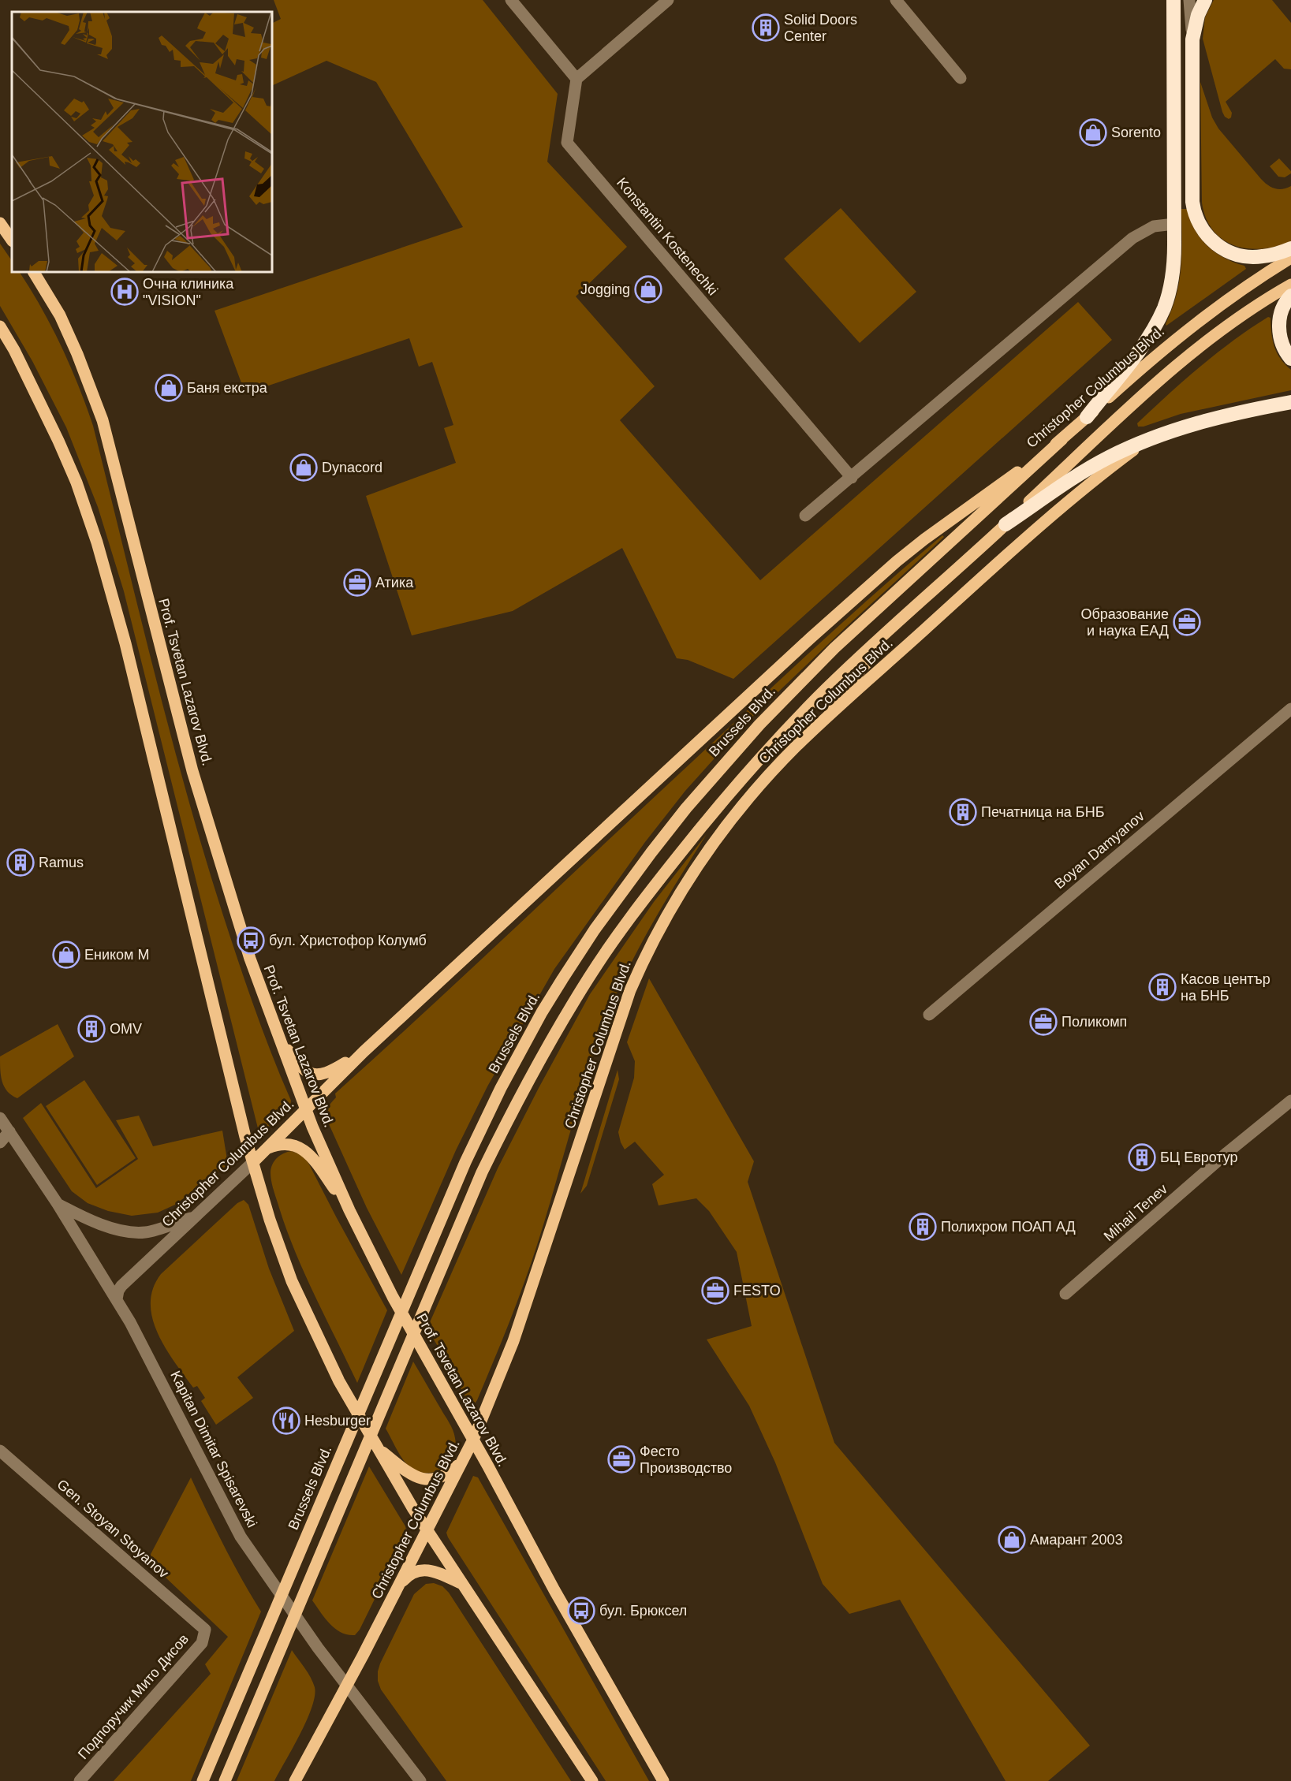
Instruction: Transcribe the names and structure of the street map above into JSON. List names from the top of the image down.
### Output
{
  "streets": {
    "main road": ["Christopher Columbus Blvd.", "Prof. Tsvetan Lazarov Blvd.", "Brussels Blvd."],
    "street": [
      "Konstantin Kostenechki",
      "Boyan Damyanov",
      "Mihail Tenev",
      "Kapitan Dimitar Spisarevski",
      "Gen. Stoyan Stoyanov",
      "Подпоручик Мито Дисов"
    ]
  },
  "crossings": [
    ["Christopher Columbus Blvd.", "Prof. Tsvetan Lazarov Blvd."],
    ["Christopher Columbus Blvd.", "Brussels Blvd."],
    ["Christopher Columbus Blvd.", "Kapitan Dimitar Spisarevski"],
    ["Gen. Stoyan Stoyanov", "Подпоручик Мито Дисов"]
  ],
  "places": {
    "building": [
      "Solid Doors Center",
      "Печатница на БНБ",
      "Ramus",
      "Касов център на БНБ",
      "OMV",
      "БЦ Евротур",
      "Полихром ПОАП АД"
    ],
    "shop": [
      "Sorento",
      "Jogging",
      "Баня екстра",
      "Dynacord",
      "Еником М",
      "Амарант 2003"
    ],
    "hospital": ["Очна клиника \"VISION\""],
    "office": [
      "Атика",
      "Образование и наука ЕАД",
      "Поликомп",
      "FESTO",
      "Фесто Производство"
    ],
    "bus stop": ["бул. Христофор Колумб", "бул. Брюксел"],
    "restaurant": ["Hesburger"]
  }
}
